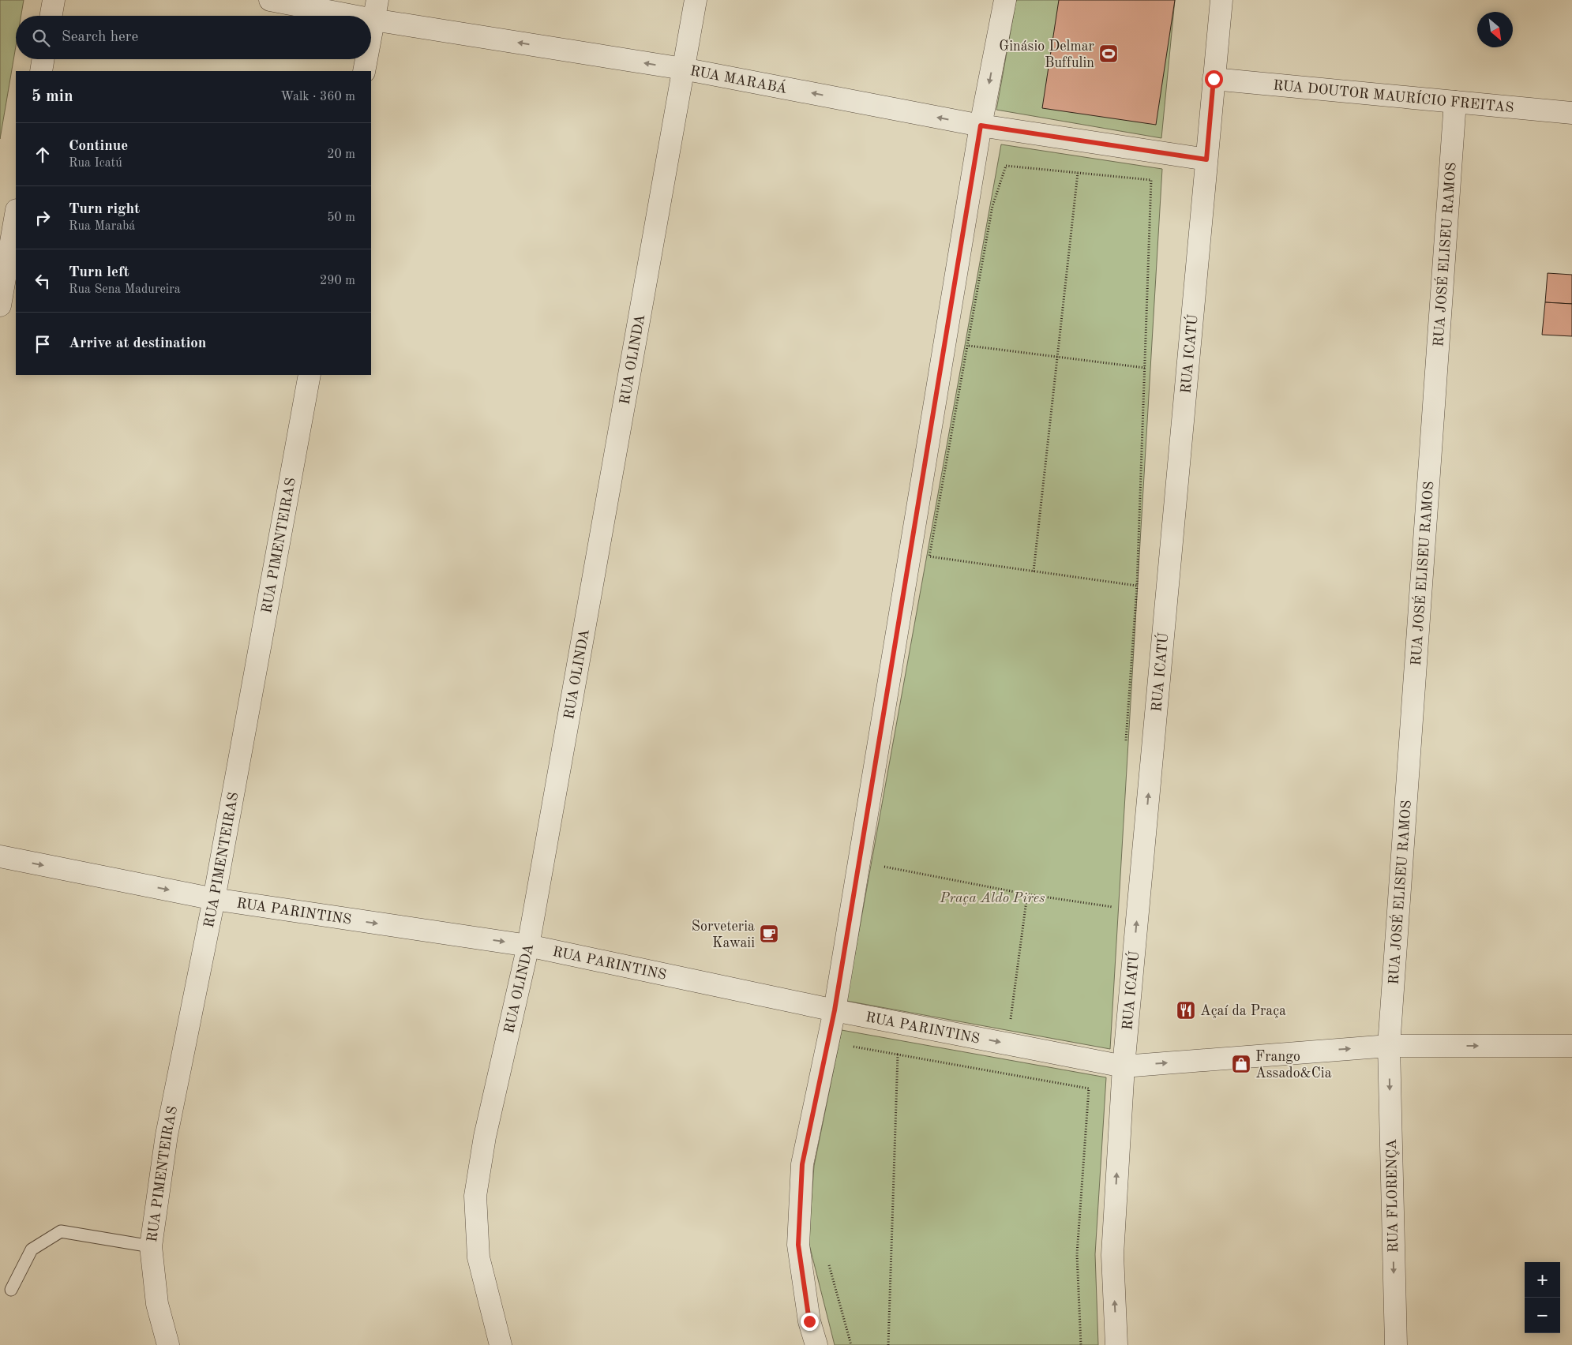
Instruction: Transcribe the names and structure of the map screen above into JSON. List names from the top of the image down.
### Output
{
  "streets": {
    "street": [
      "RUA MARABÁ",
      "RUA DOUTOR MAURÍCIO FREITAS",
      "RUA JOSÉ ELISEU RAMOS",
      "RUA ICATÚ",
      "RUA OLINDA",
      "RUA PIMENTEIRAS",
      "RUA PARINTINS",
      "RUA FLORENÇA"
    ]
  },
  "crossings": [
    ["RUA MARABÁ", "RUA ICATÚ"],
    ["RUA MARABÁ", "RUA OLINDA"],
    ["RUA DOUTOR MAURÍCIO FREITAS", "RUA JOSÉ ELISEU RAMOS"],
    ["RUA DOUTOR MAURÍCIO FREITAS", "RUA ICATÚ"],
    ["RUA JOSÉ ELISEU RAMOS", "RUA PARINTINS"],
    ["RUA JOSÉ ELISEU RAMOS", "RUA FLORENÇA"],
    ["RUA ICATÚ", "RUA PARINTINS"],
    ["RUA OLINDA", "RUA PARINTINS"],
    ["RUA PIMENTEIRAS", "RUA PARINTINS"],
    ["RUA PARINTINS", "RUA FLORENÇA"]
  ],
  "one_way": [
    "RUA MARABÁ",
    "RUA ICATÚ",
    "RUA PARINTINS",
    "RUA FLORENÇA"
  ],
  "parks": ["Praça Aldo Pires"],
  "places": {
    "sports": ["Ginásio Delmar Buffulin"],
    "cafe": ["Sorveteria Kawaii"],
    "restaurant": ["Açaí da Praça"],
    "shop": ["Frango Assado&Cia"]
  },
  "north": "bottom right",
  "page": {
    "search": "Search here",
    "heading": ["5 min", "Walk · 360 m"],
    "list": [
      ["Continue", "Rua Icatú", "20 m"],
      ["Turn right", "Rua Marabá", "50 m"],
      ["Turn left", "Rua Sena Madureira", "290 m"],
      "Arrive at destination"
    ],
    "map_buttons": ["+", "−"]
  }
}
